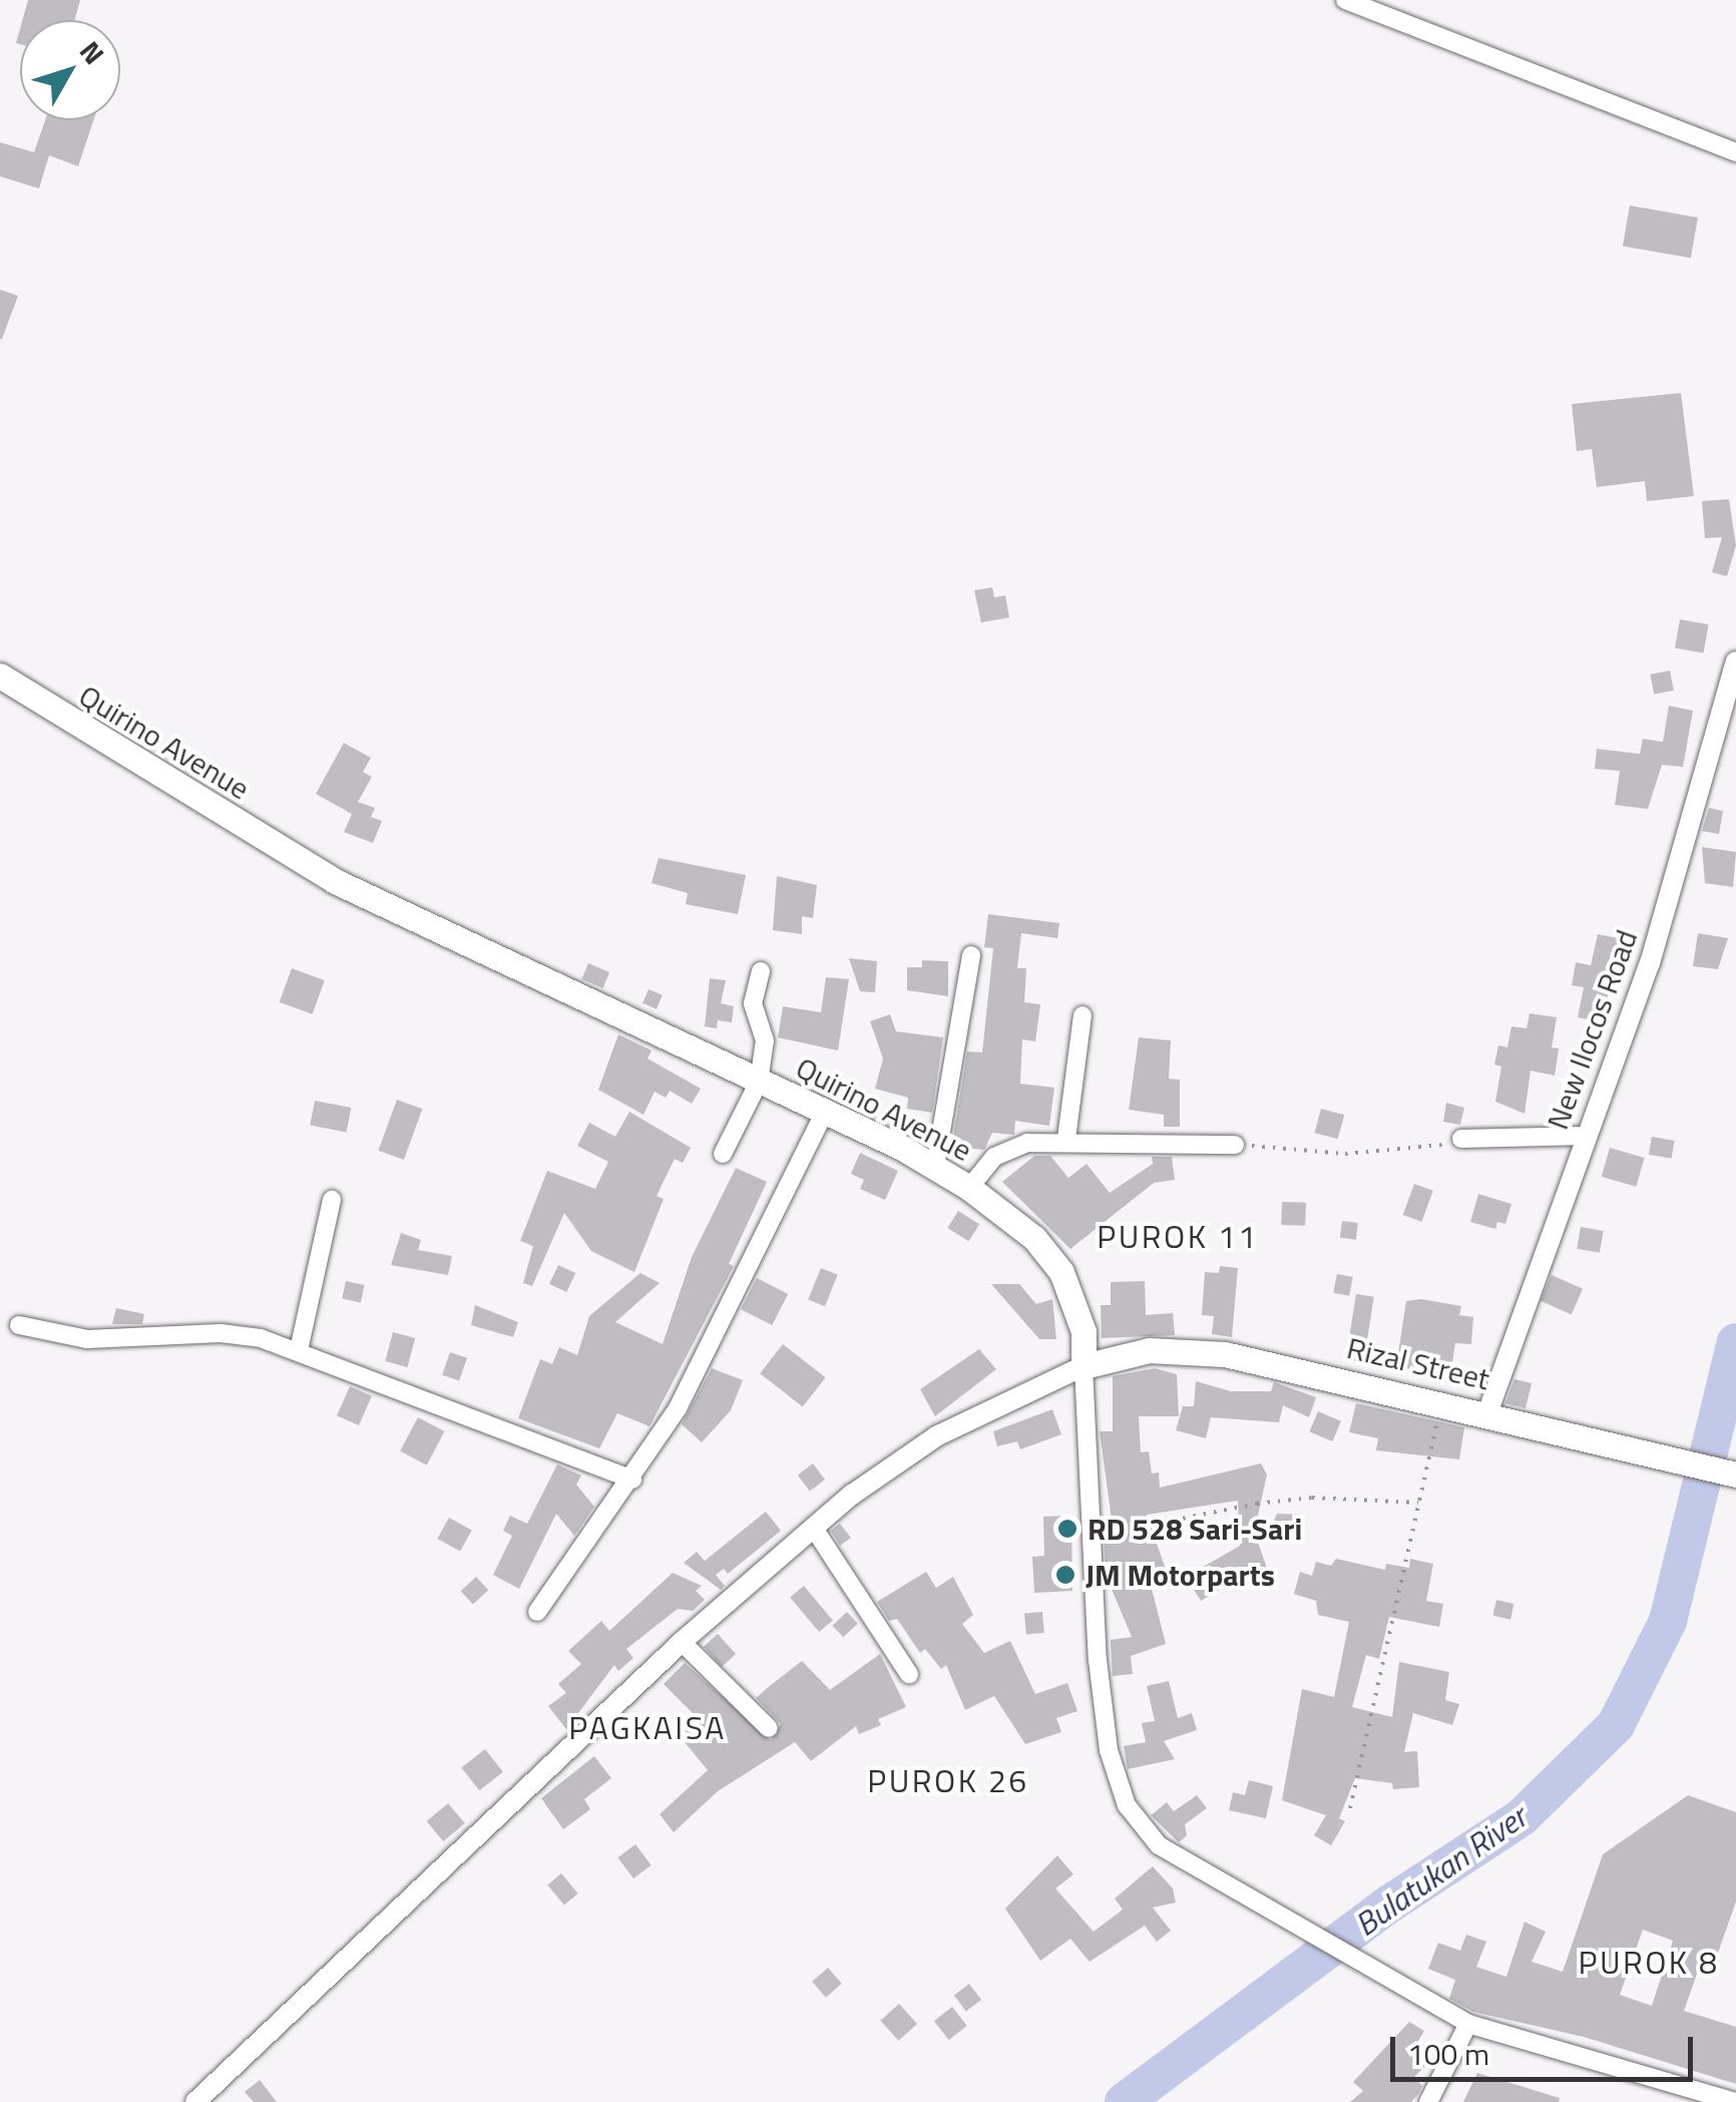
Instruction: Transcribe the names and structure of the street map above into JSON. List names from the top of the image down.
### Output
{
  "streets": {
    "main road": ["Quirino Avenue", "Rizal Street"],
    "street": ["New Ilocos Road"]
  },
  "crossings": [
    ["Quirino Avenue", "Rizal Street"],
    ["New Ilocos Road", "Rizal Street"]
  ],
  "districts": [
    "PUROK 11",
    "PAGKAISA",
    "PUROK 26",
    "PUROK 8"
  ],
  "water": ["Bulatukan River"],
  "places": ["RD 528 Sari-Sari", "JM Motorparts"],
  "scale_bar": "100 m",
  "north": "top right"
}
